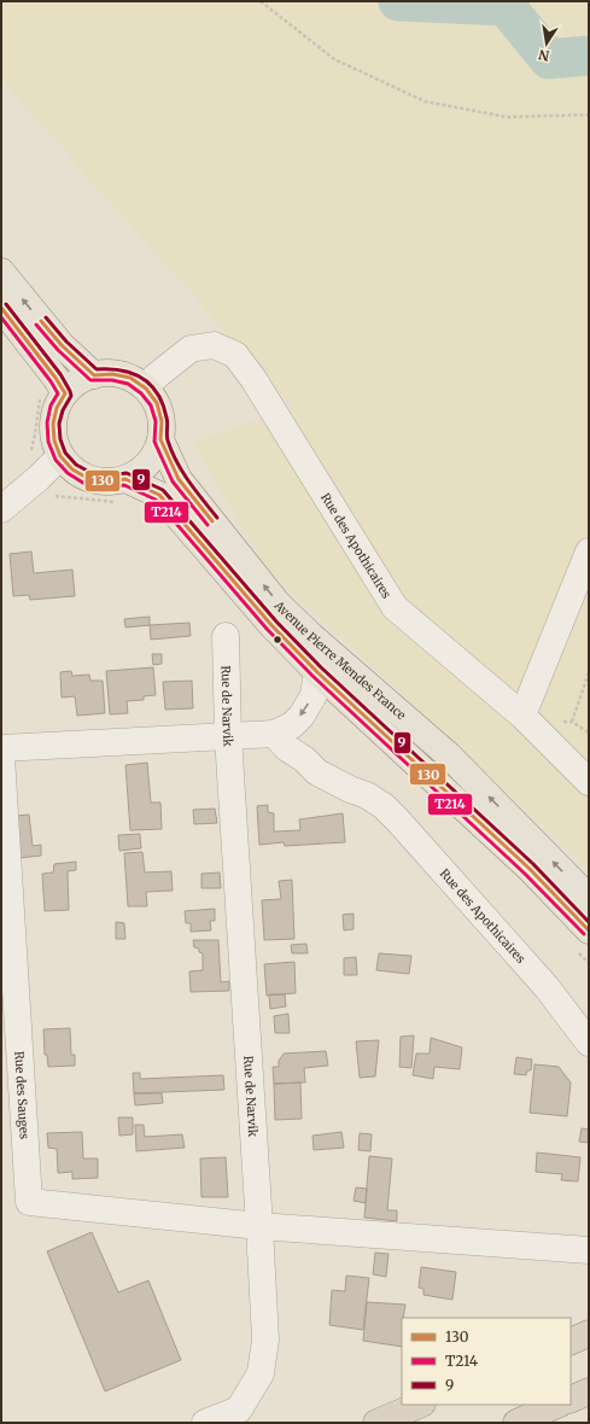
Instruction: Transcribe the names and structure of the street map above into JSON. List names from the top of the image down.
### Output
{
  "streets": {
    "main road": ["Avenue Pierre Mendes France"],
    "street": ["Rue des Apothicaires", "Rue de Narvik", "Rue des Sauges"]
  },
  "crossings": [
    ["Rue des Apothicaires", "Avenue Pierre Mendes France"],
    ["Rue de Narvik", "Rue des Sauges"]
  ],
  "lines": ["transit line 9", "transit line 130", "transit line T214"],
  "legend": ["130", "T214", "9"],
  "north": "bottom"
}
